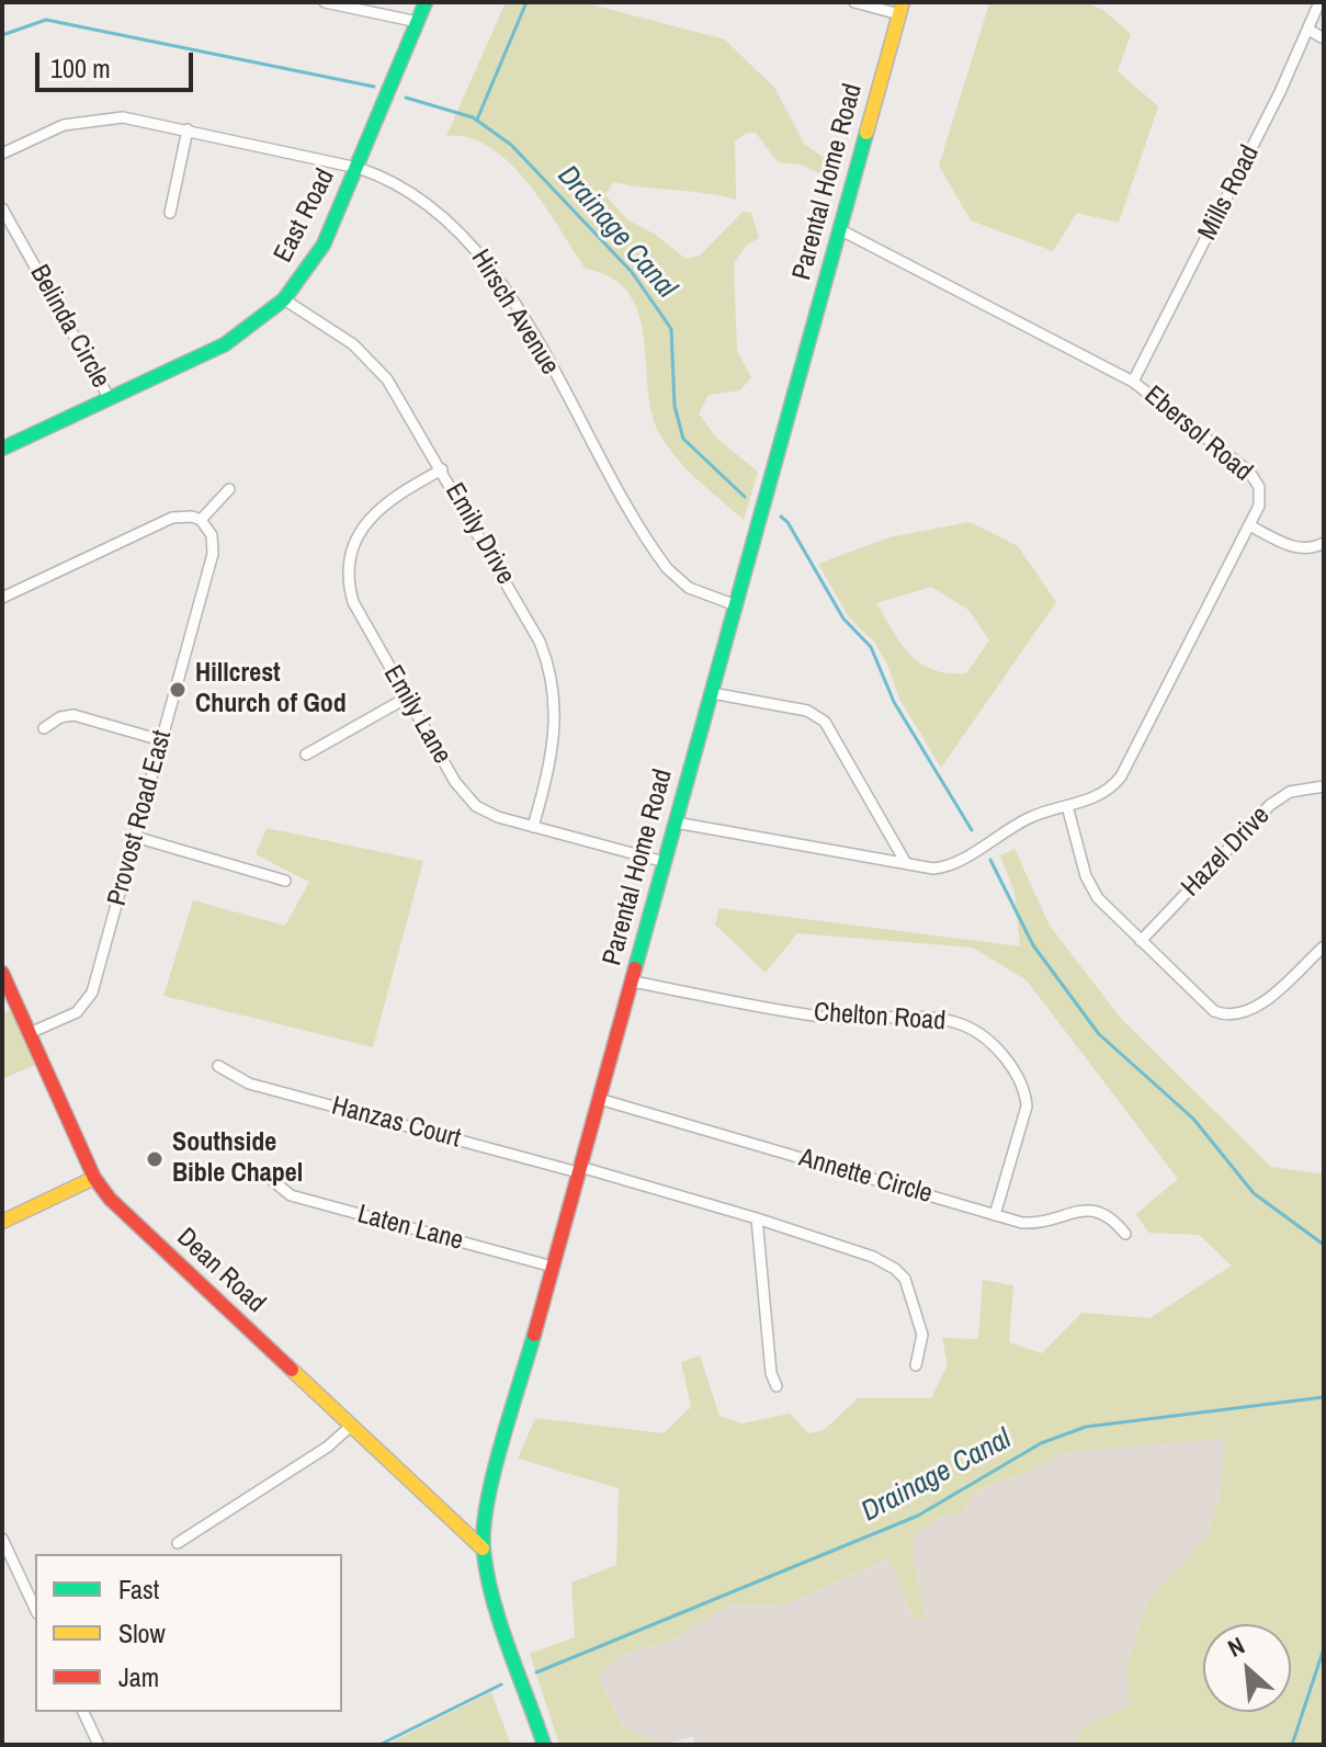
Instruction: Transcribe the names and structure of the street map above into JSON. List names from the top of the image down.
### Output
{
  "streets": {
    "street": [
      "Parental Home Road",
      "Mills Road",
      "East Road",
      "Hirsch Avenue",
      "Belinda Circle",
      "Ebersol Road",
      "Emily Drive",
      "Emily Lane",
      "Provost Road East",
      "Hazel Drive",
      "Chelton Road",
      "Hanzas Court",
      "Annette Circle",
      "Laten Lane",
      "Dean Road"
    ]
  },
  "crossings": [
    ["Parental Home Road", "Hirsch Avenue"],
    ["Parental Home Road", "Ebersol Road"],
    ["Parental Home Road", "Emily Lane"],
    ["Parental Home Road", "Chelton Road"],
    ["Parental Home Road", "Hanzas Court"],
    ["Parental Home Road", "Annette Circle"],
    ["Parental Home Road", "Laten Lane"],
    ["Parental Home Road", "Dean Road"],
    ["Mills Road", "Ebersol Road"],
    ["East Road", "Hirsch Avenue"],
    ["East Road", "Belinda Circle"],
    ["East Road", "Emily Drive"],
    ["Emily Drive", "Emily Lane"],
    ["Provost Road East", "Dean Road"],
    ["Chelton Road", "Annette Circle"]
  ],
  "water": ["Drainage Canal"],
  "places": ["Hillcrest Church of God", "Southside Bible Chapel"],
  "legend": ["Fast", "Slow", "Jam"],
  "scale_bar": "100 m",
  "north": "top left"
}
